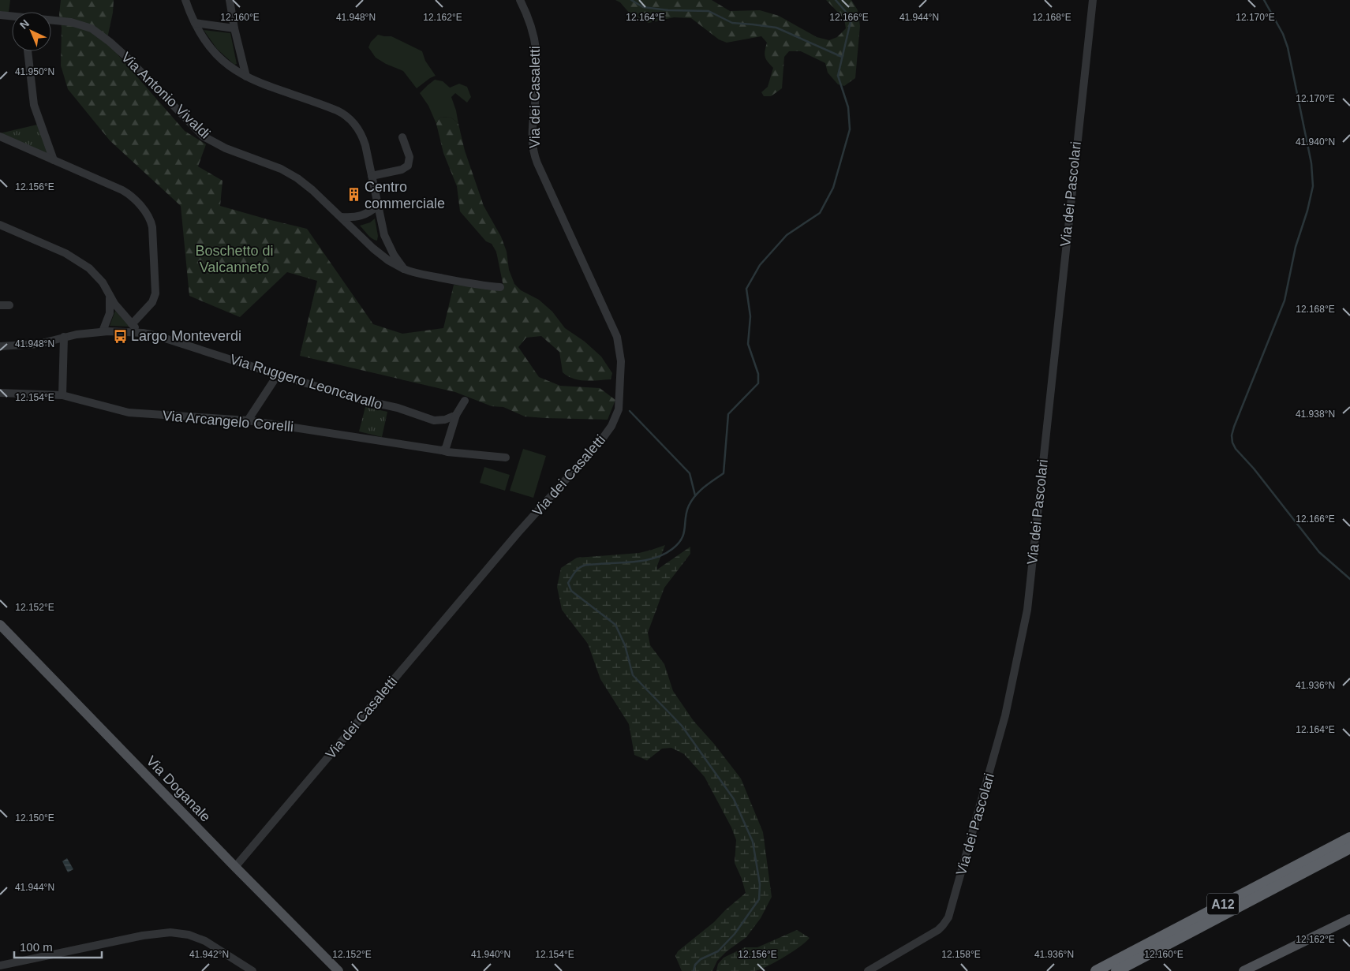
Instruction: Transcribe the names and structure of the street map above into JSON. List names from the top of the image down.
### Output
{
  "streets": {
    "highway": ["A12"],
    "main road": ["Via Doganale"],
    "street": [
      "Via Antonio Vivaldi",
      "Via dei Casaletti",
      "Via dei Pascolari",
      "Via Ruggero Leoncavallo",
      "Via Arcangelo Corelli"
    ]
  },
  "crossings": [
    ["Via dei Casaletti", "Via Doganale"]
  ],
  "parks": ["Boschetto di Valcanneto"],
  "places": {
    "building": ["Centro commerciale"],
    "bus stop": ["Largo Monteverdi"]
  },
  "scale_bar": "100 m",
  "north": "top left",
  "coordinates": [
    "41.948°N",
    "41.944°N",
    "12.166°E",
    "12.170°E",
    "12.160°E",
    "12.162°E",
    "12.164°E",
    "12.168°E",
    "41.950°N",
    "41.940°N",
    "12.156°E",
    "12.154°E",
    "41.938°N",
    "12.152°E",
    "41.936°N",
    "12.150°E",
    "12.158°E",
    "41.942°N"
  ]
}
